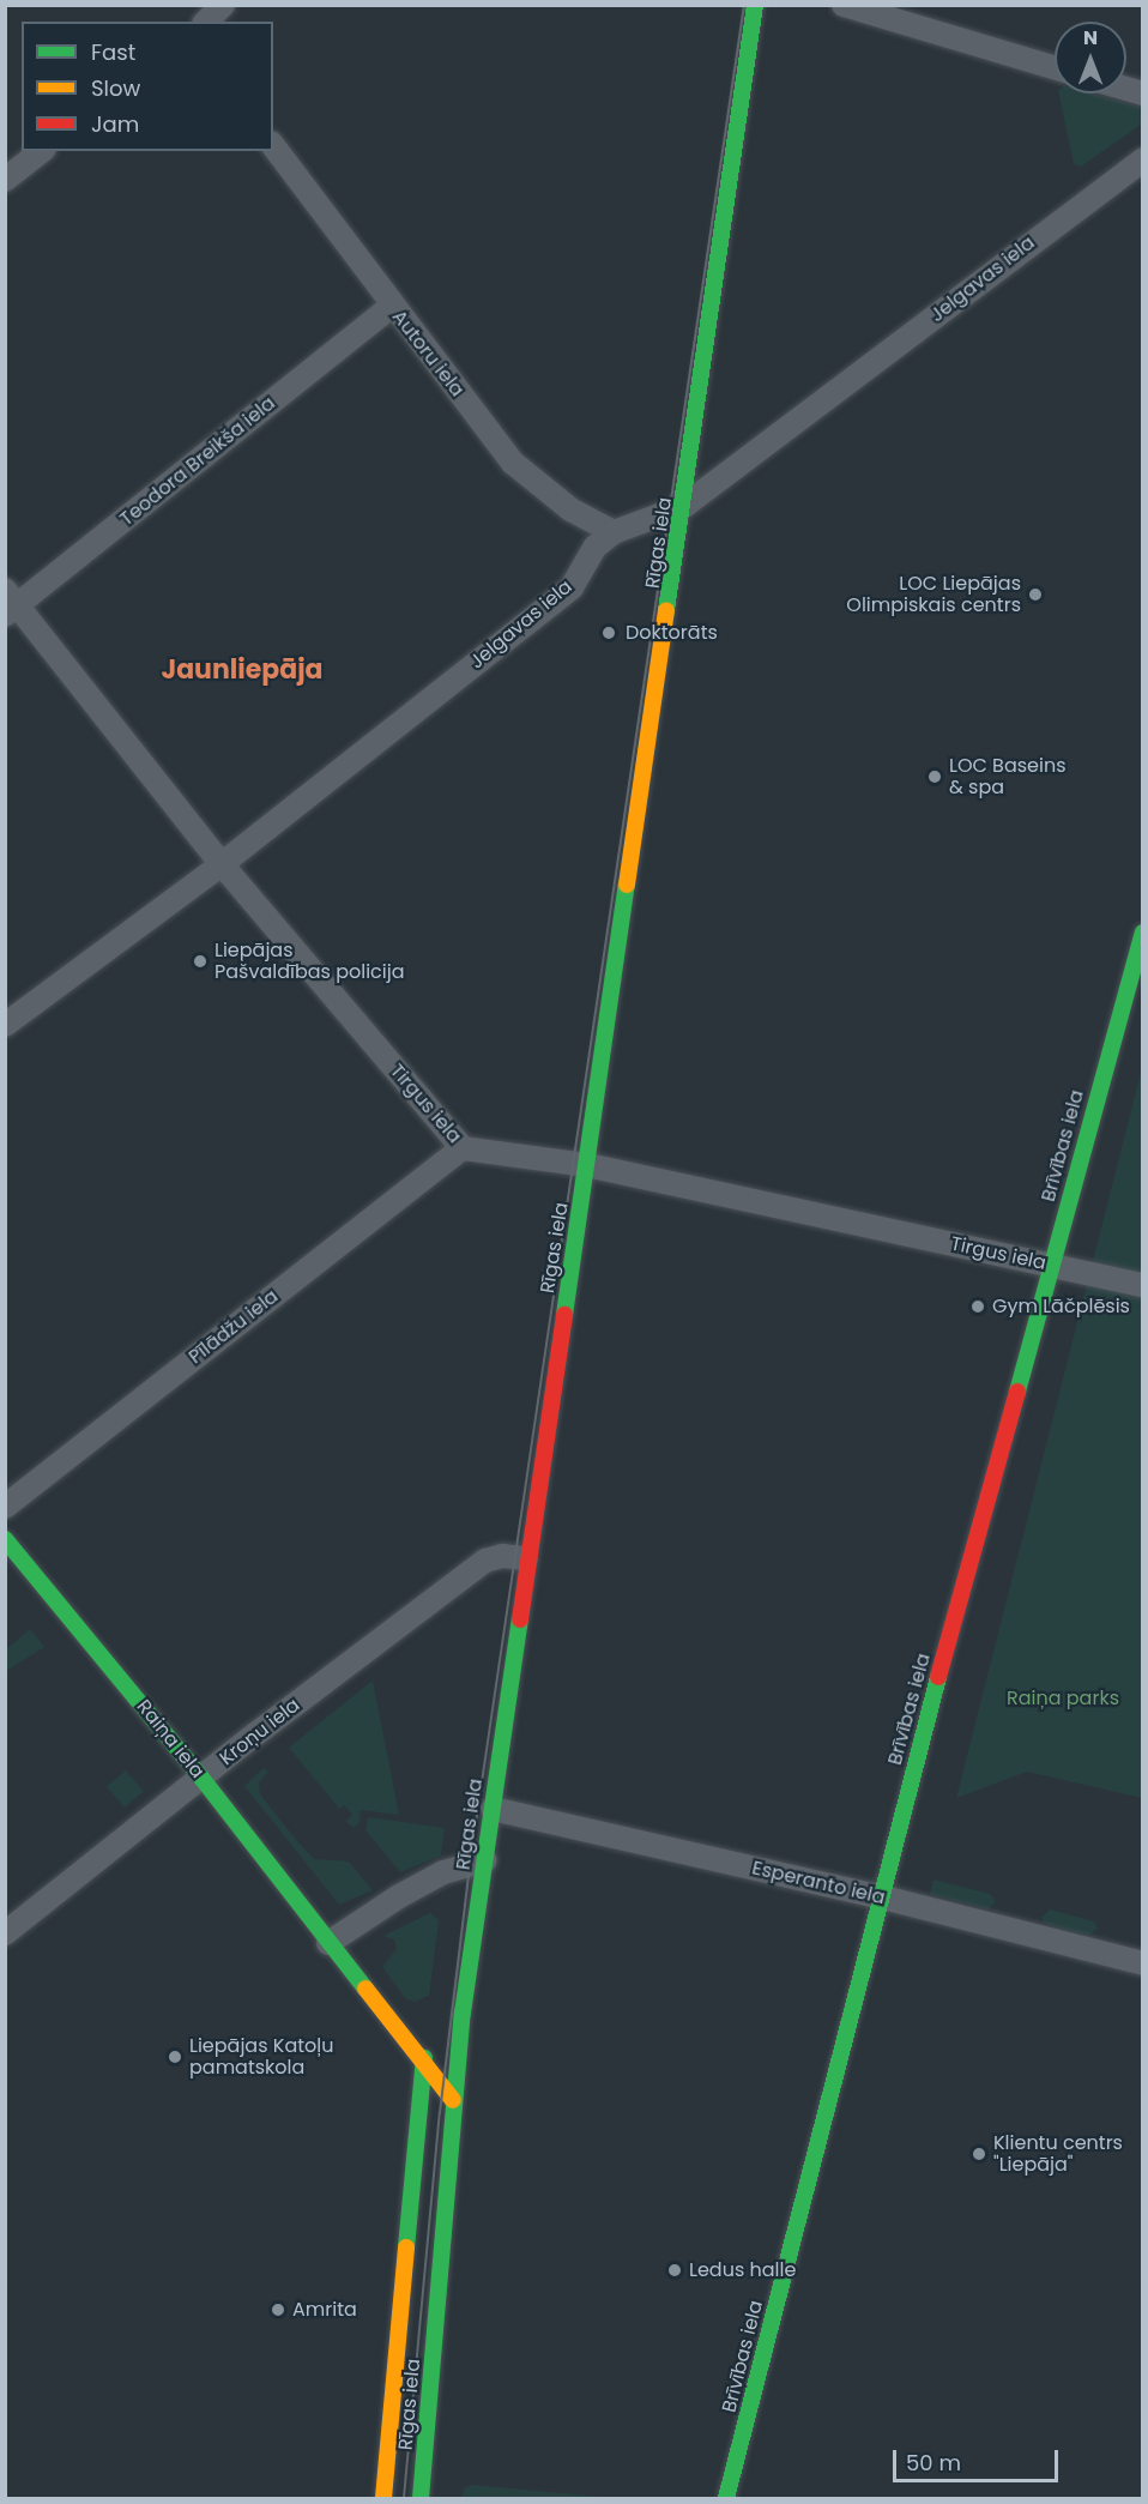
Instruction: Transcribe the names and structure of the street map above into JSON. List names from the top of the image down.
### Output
{
  "streets": {
    "main road": ["Rīgas iela", "Brīvības iela", "Raiņa iela"],
    "street": [
      "Jelgavas iela",
      "Autoru iela",
      "Teodora Breikša iela",
      "Tirgus iela",
      "Pīlādžu iela",
      "Kroņu iela",
      "Esperanto iela"
    ]
  },
  "crossings": [
    ["Jelgavas iela", "Autoru iela"],
    ["Jelgavas iela", "Rīgas iela"],
    ["Jelgavas iela", "Tirgus iela"],
    ["Autoru iela", "Teodora Breikša iela"],
    ["Teodora Breikša iela", "Tirgus iela"],
    ["Rīgas iela", "Tirgus iela"],
    ["Rīgas iela", "Kroņu iela"],
    ["Rīgas iela", "Raiņa iela"],
    ["Rīgas iela", "Esperanto iela"],
    ["Tirgus iela", "Brīvības iela"],
    ["Tirgus iela", "Pīlādžu iela"],
    ["Brīvības iela", "Esperanto iela"],
    ["Kroņu iela", "Raiņa iela"]
  ],
  "districts": ["Jaunliepāja"],
  "parks": ["Raiņa parks"],
  "places": [
    "LOC Liepājas Olimpiskais centrs",
    "Doktorāts",
    "LOC Baseins & spa",
    "Liepājas Pašvaldības policija",
    "Gym Lāčplēsis",
    "Liepājas Katoļu pamatskola",
    "Klientu centrs \"Liepāja\"",
    "Ledus halle",
    "Amrita"
  ],
  "legend": ["Fast", "Slow", "Jam"],
  "scale_bar": "50 m",
  "north": "top"
}
